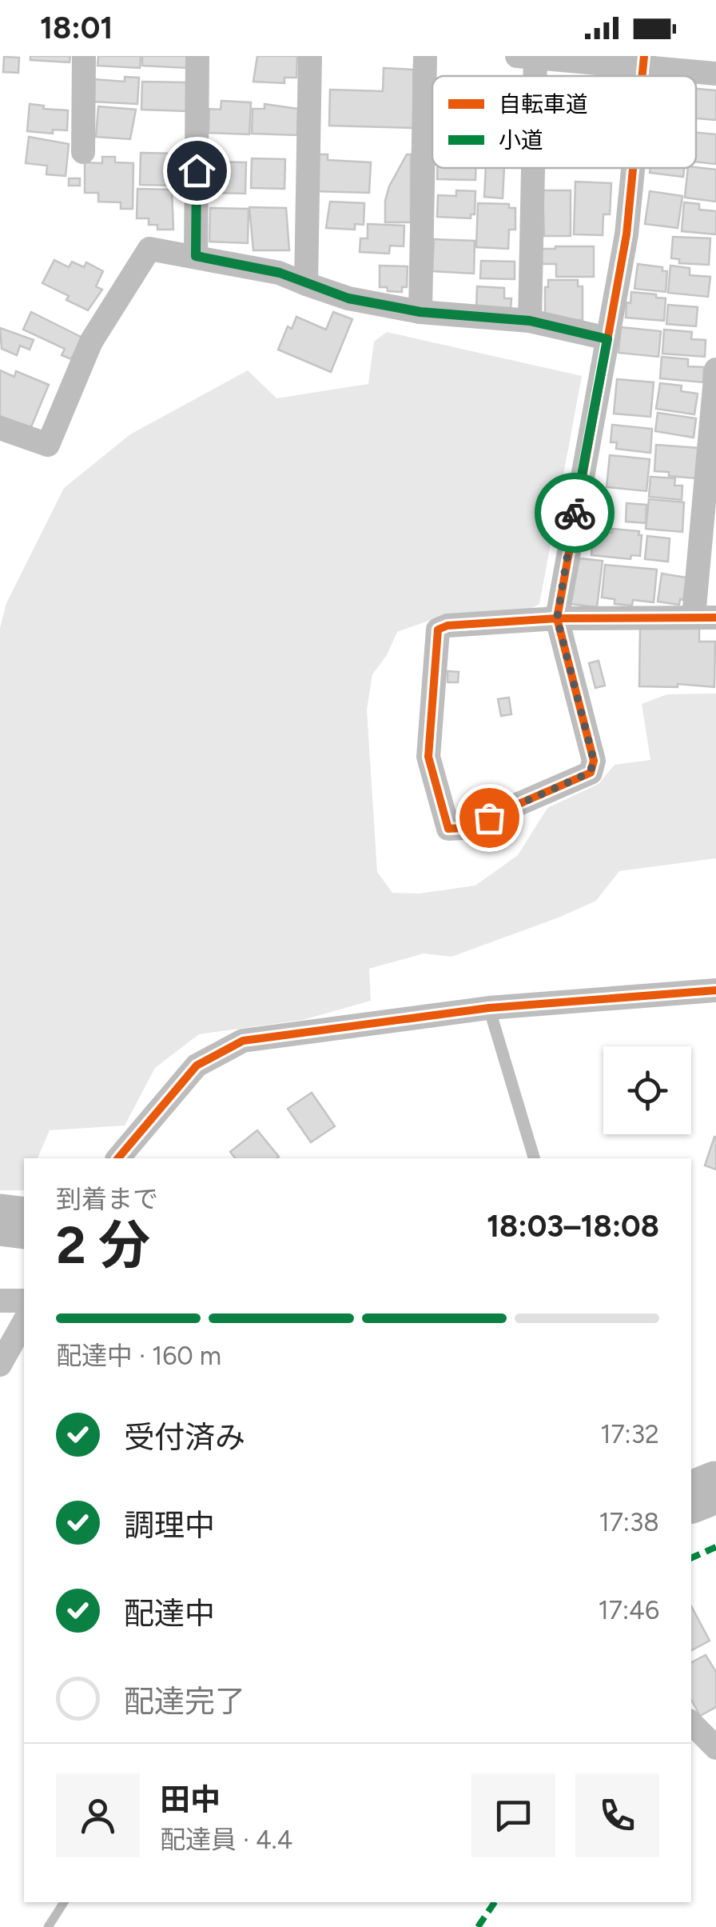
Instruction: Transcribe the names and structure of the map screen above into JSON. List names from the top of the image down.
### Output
{
  "legend": ["自転車道", "小道"],
  "page": {
    "status": "18:01",
    "heading": ["2 分", "到着まで", "18:03–18:08"],
    "panel": ["田中", "配達員 · 4.4"],
    "bar": "配達中 · 160 m",
    "list": [
      ["受付済み", "17:32"],
      ["調理中", "17:38"],
      ["配達中", "17:46"],
      "配達完了"
    ]
  }
}
